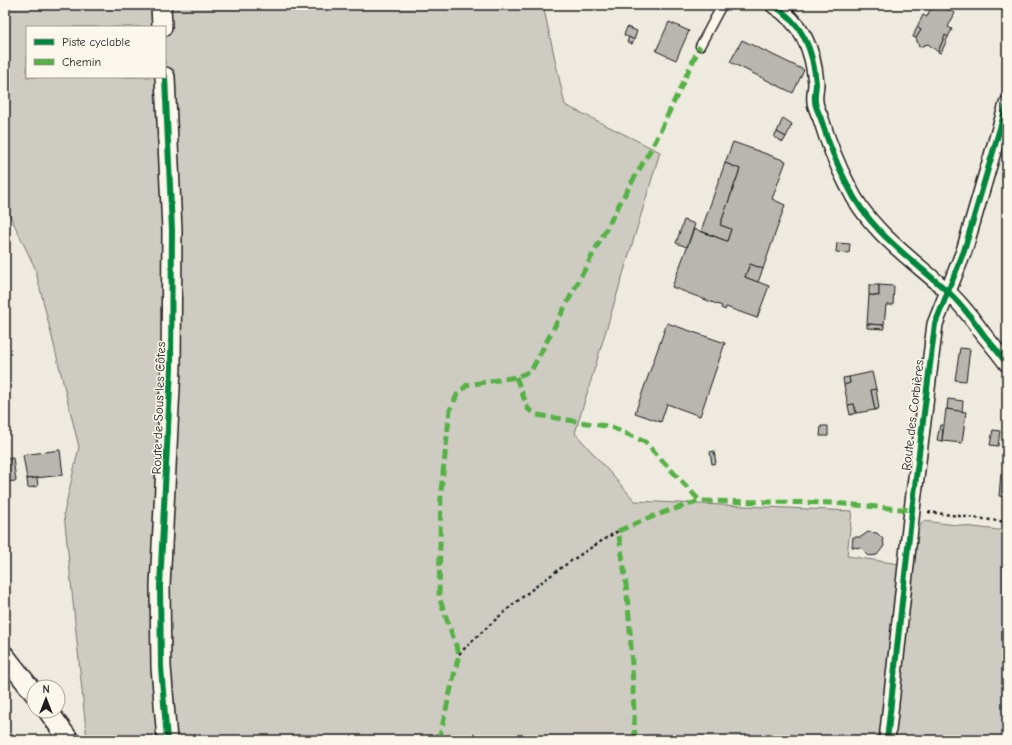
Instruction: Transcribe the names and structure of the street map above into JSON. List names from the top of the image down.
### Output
{
  "streets": {
    "street": ["Route de Sous les Côtes", "Route des Corbières"]
  },
  "legend": ["Piste cyclable", "Chemin"],
  "north": "top"
}
